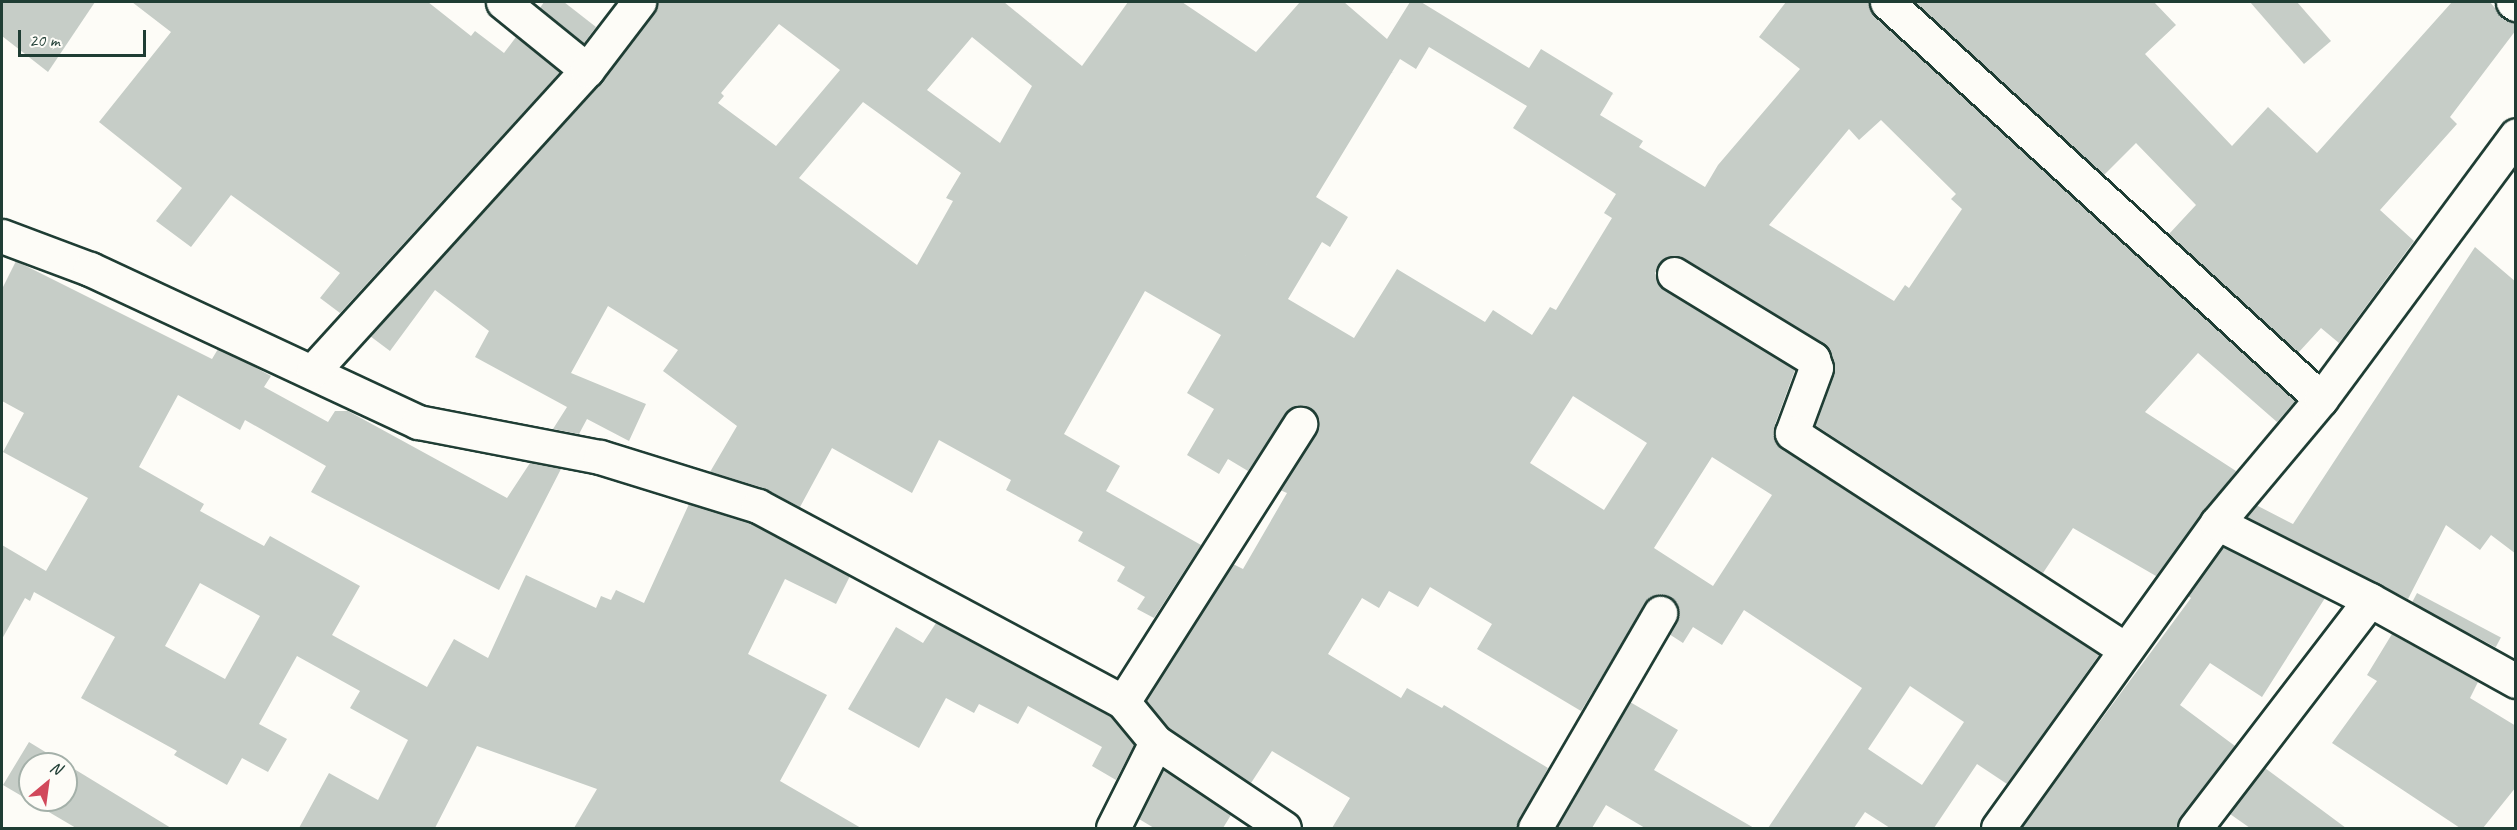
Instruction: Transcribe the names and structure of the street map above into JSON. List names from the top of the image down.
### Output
{
  "scale_bar": "20 m",
  "north": "top right"
}
